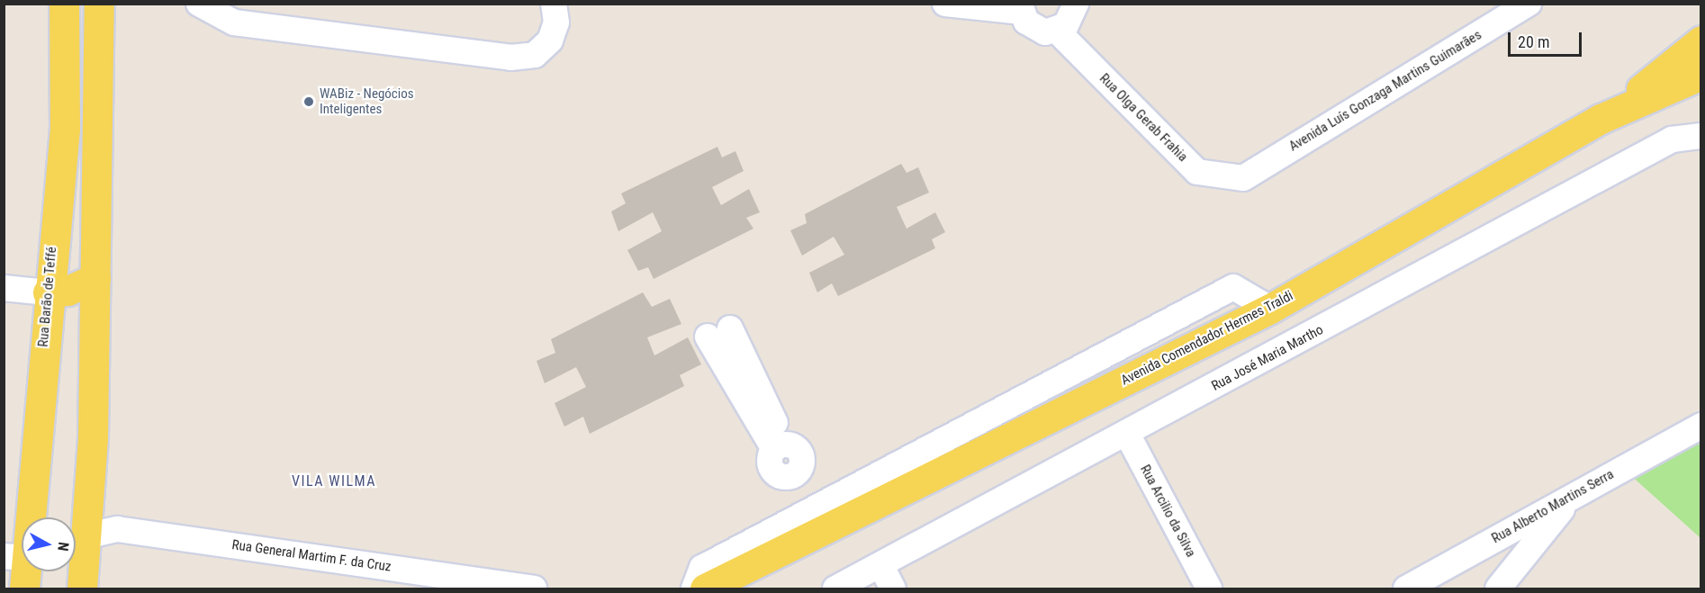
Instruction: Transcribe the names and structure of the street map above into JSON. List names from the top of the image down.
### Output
{
  "streets": {
    "main road": ["Rua Barão de Teffé", "Avenida Comendador Hermes Traldi"],
    "street": [
      "Avenida Luís Gonzaga Martins Guimarães",
      "Rua Olga Gerab Frahia",
      "Rua José Maria Martho",
      "Rua Alberto Martins Serra",
      "Rua Arcilio da Silva",
      "Rua General Martim F. da Cruz"
    ]
  },
  "crossings": [
    ["Avenida Luís Gonzaga Martins Guimarães", "Rua Olga Gerab Frahia"],
    ["Rua José Maria Martho", "Rua Arcilio da Silva"]
  ],
  "districts": ["VILA WILMA"],
  "places": ["WABiz - Negócios Inteligentes"],
  "scale_bar": "20 m",
  "north": "right"
}
